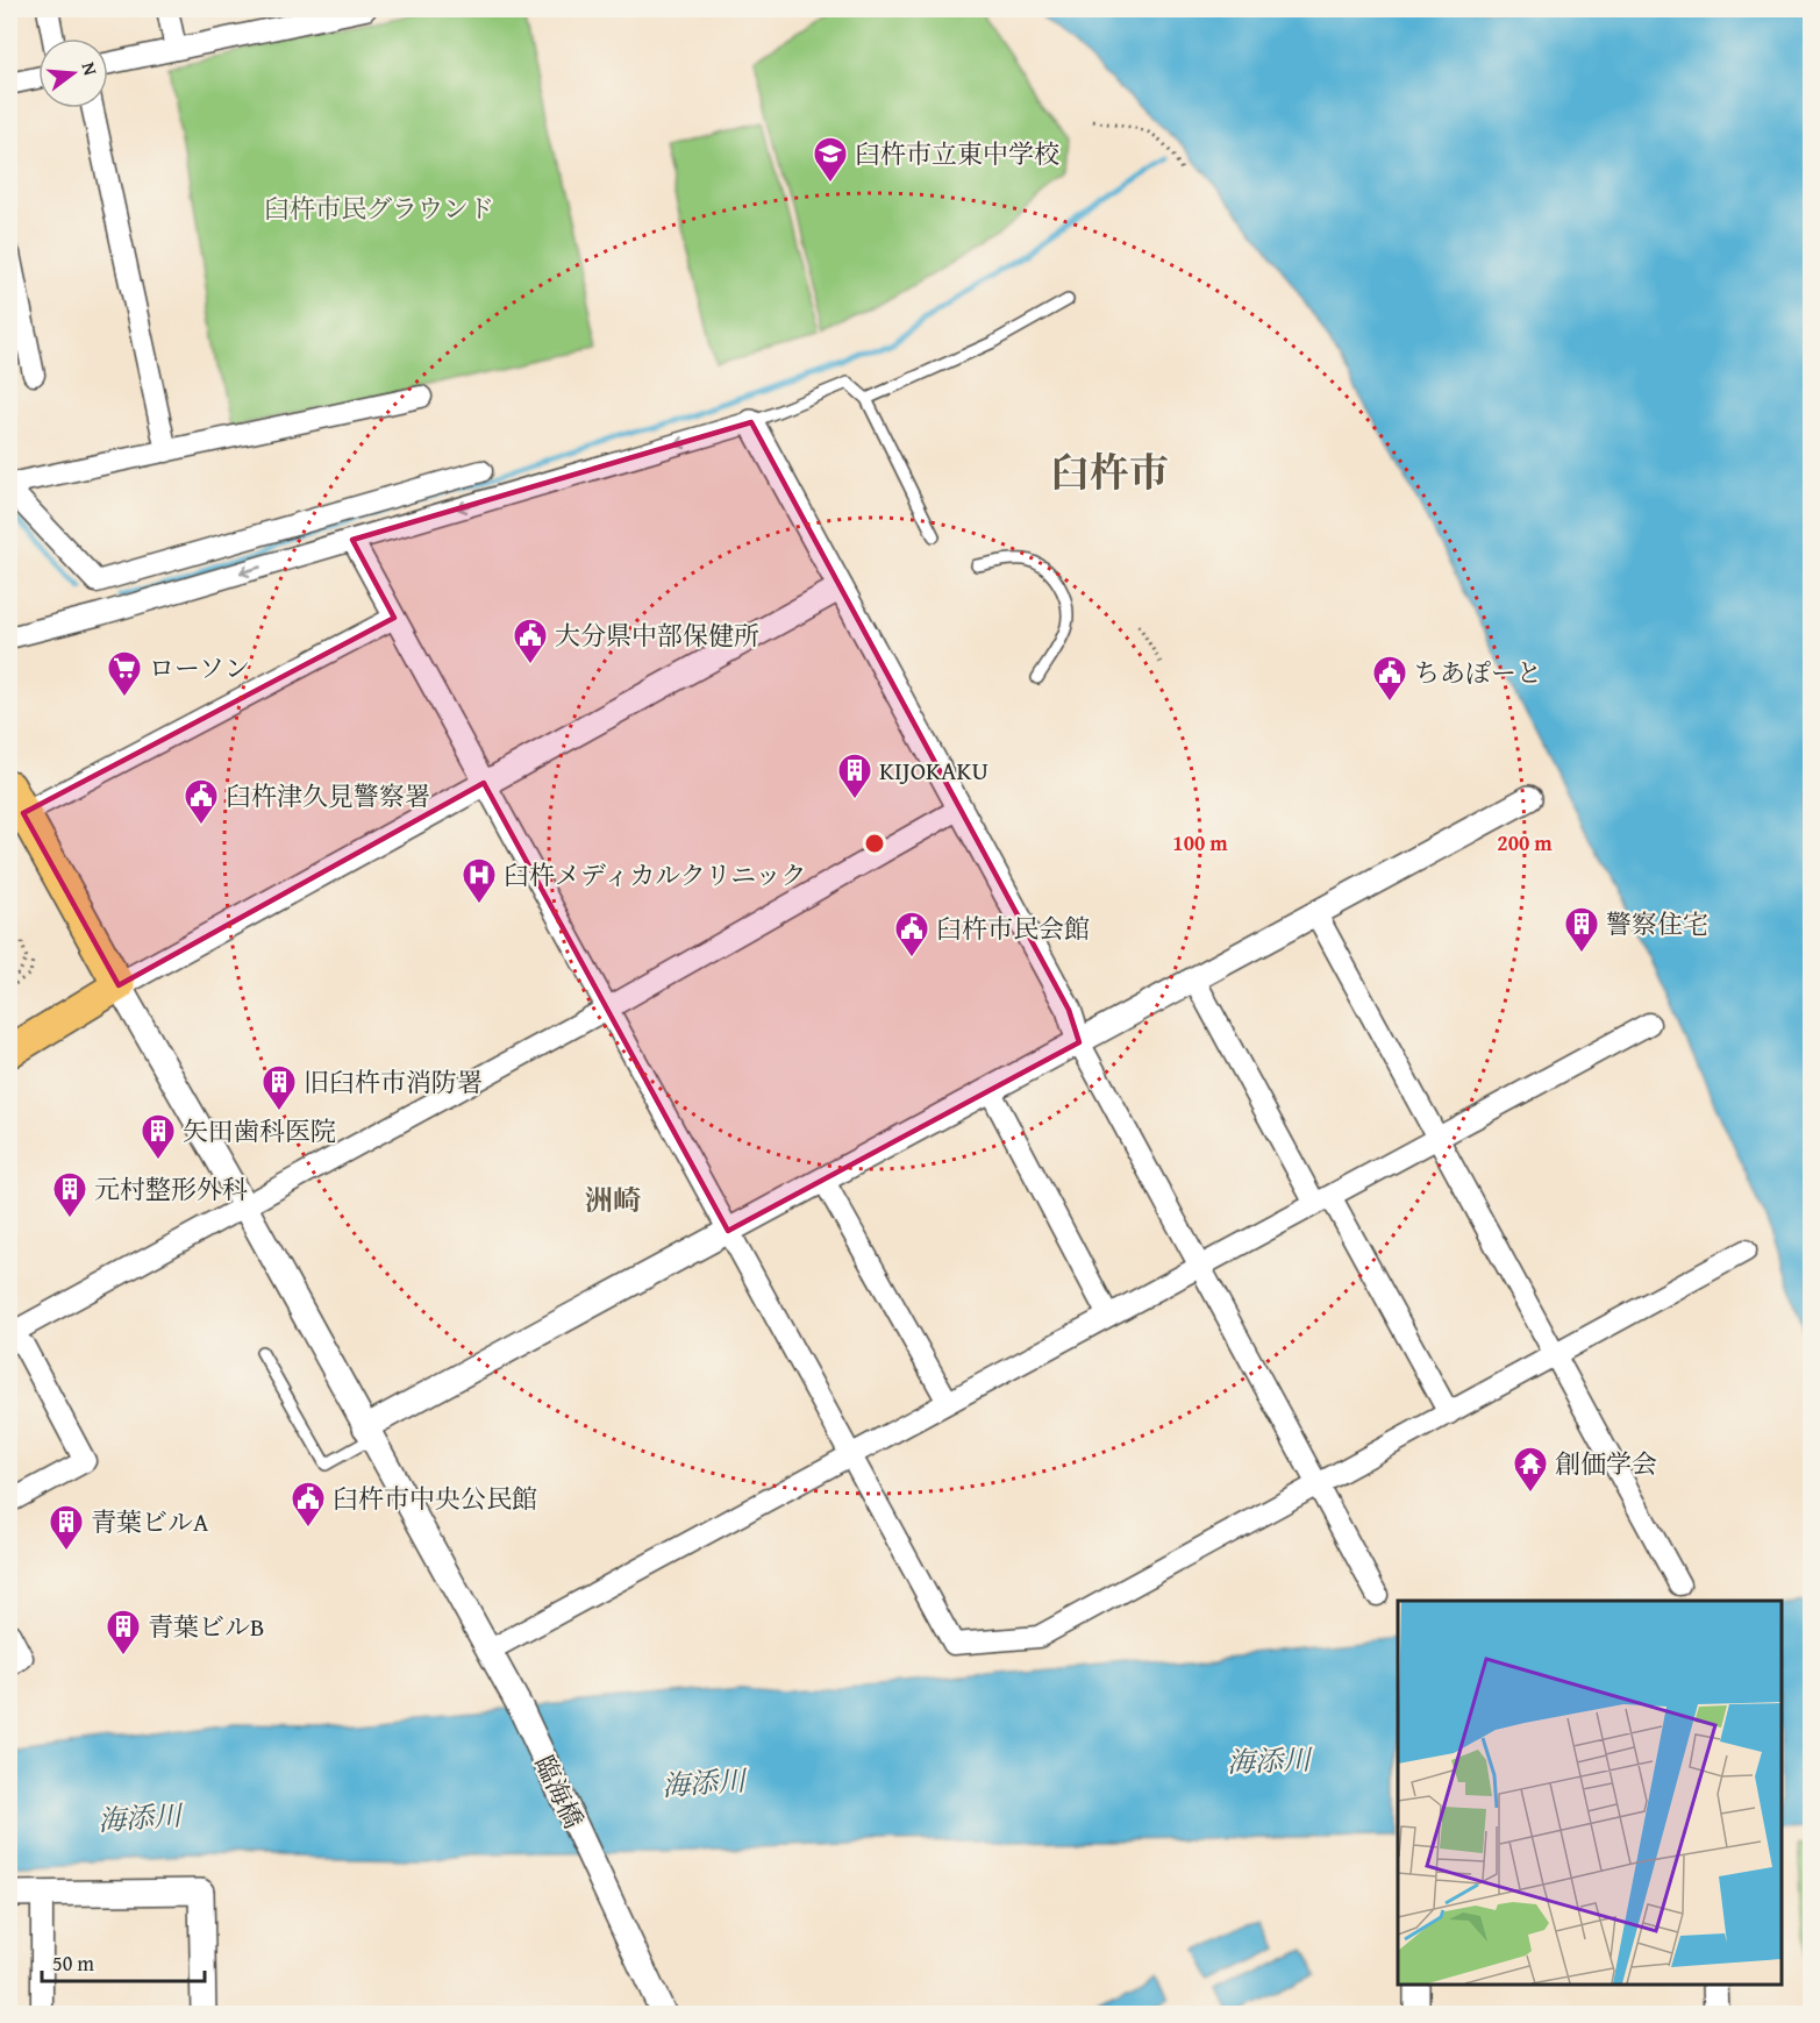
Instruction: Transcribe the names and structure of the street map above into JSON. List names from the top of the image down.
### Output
{
  "streets": {
    "street": ["臨海橋"]
  },
  "districts": ["臼杵市", "洲崎"],
  "water": ["海添川"],
  "parks": ["臼杵市民グラウンド"],
  "places": {
    "school or university": ["臼杵市立東中学校"],
    "public building": [
      "大分県中部保健所",
      "ちあぽーと",
      "臼杵津久見警察署",
      "臼杵市民会館",
      "臼杵市中央公民館"
    ],
    "supermarket": ["ローソン"],
    "building": [
      "KIJOKAKU",
      "警察住宅",
      "旧臼杵市消防署",
      "矢田歯科医院",
      "元村整形外科",
      "青葉ビルA",
      "青葉ビルB"
    ],
    "hospital": ["臼杵メディカルクリニック"],
    "temple": ["創価学会"]
  },
  "scale_bar": "50 m",
  "north": "right",
  "rings": ["100 m", "200 m"]
}
